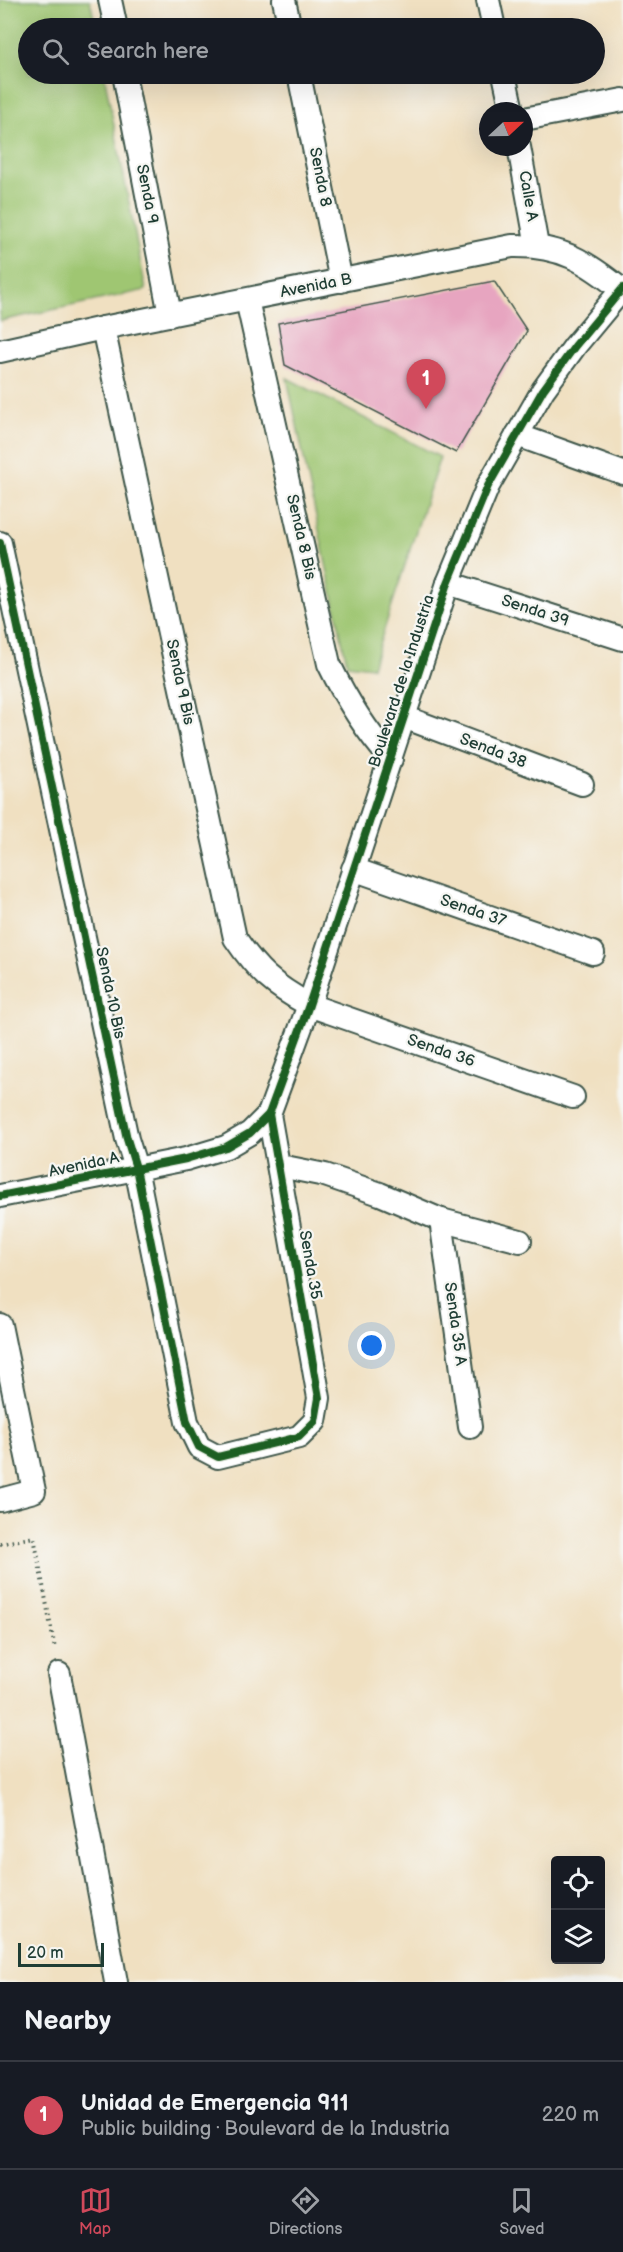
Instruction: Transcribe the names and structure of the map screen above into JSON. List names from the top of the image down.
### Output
{
  "streets": {
    "street": [
      "Senda 8",
      "Senda 9",
      "Calle A",
      "Avenida B",
      "Senda 8 Bis",
      "Senda 39",
      "Boulevard de la Industria",
      "Senda 9 Bis",
      "Senda 38",
      "Senda 37",
      "Senda 10 Bis",
      "Senda 36",
      "Avenida A",
      "Senda 35",
      "Senda 35 A"
    ]
  },
  "crossings": [
    ["Senda 8", "Avenida B"],
    ["Senda 9", "Avenida B"],
    ["Calle A", "Avenida B"],
    ["Avenida B", "Senda 8 Bis"],
    ["Avenida B", "Boulevard de la Industria"],
    ["Avenida B", "Senda 9 Bis"],
    ["Senda 8 Bis", "Boulevard de la Industria"],
    ["Senda 39", "Boulevard de la Industria"],
    ["Boulevard de la Industria", "Senda 9 Bis"],
    ["Boulevard de la Industria", "Senda 38"],
    ["Boulevard de la Industria", "Senda 37"],
    ["Boulevard de la Industria", "Senda 36"],
    ["Boulevard de la Industria", "Avenida A"],
    ["Boulevard de la Industria", "Senda 35"],
    ["Senda 9 Bis", "Senda 36"],
    ["Senda 10 Bis", "Avenida A"],
    ["Senda 10 Bis", "Senda 35"],
    ["Avenida A", "Senda 35"]
  ],
  "scale_bar": "20 m",
  "north": "right",
  "page": {
    "search": "Search here",
    "pins": "1",
    "scale": "20 m",
    "heading": "Nearby",
    "list": [
      {
        "mark": "1",
        "name": "Unidad de Emergencia 911",
        "note": "Public building · Boulevard de la Industria",
        "value": "220 m"
      }
    ],
    "nav": ["Map", "Directions", "Saved"]
  }
}
